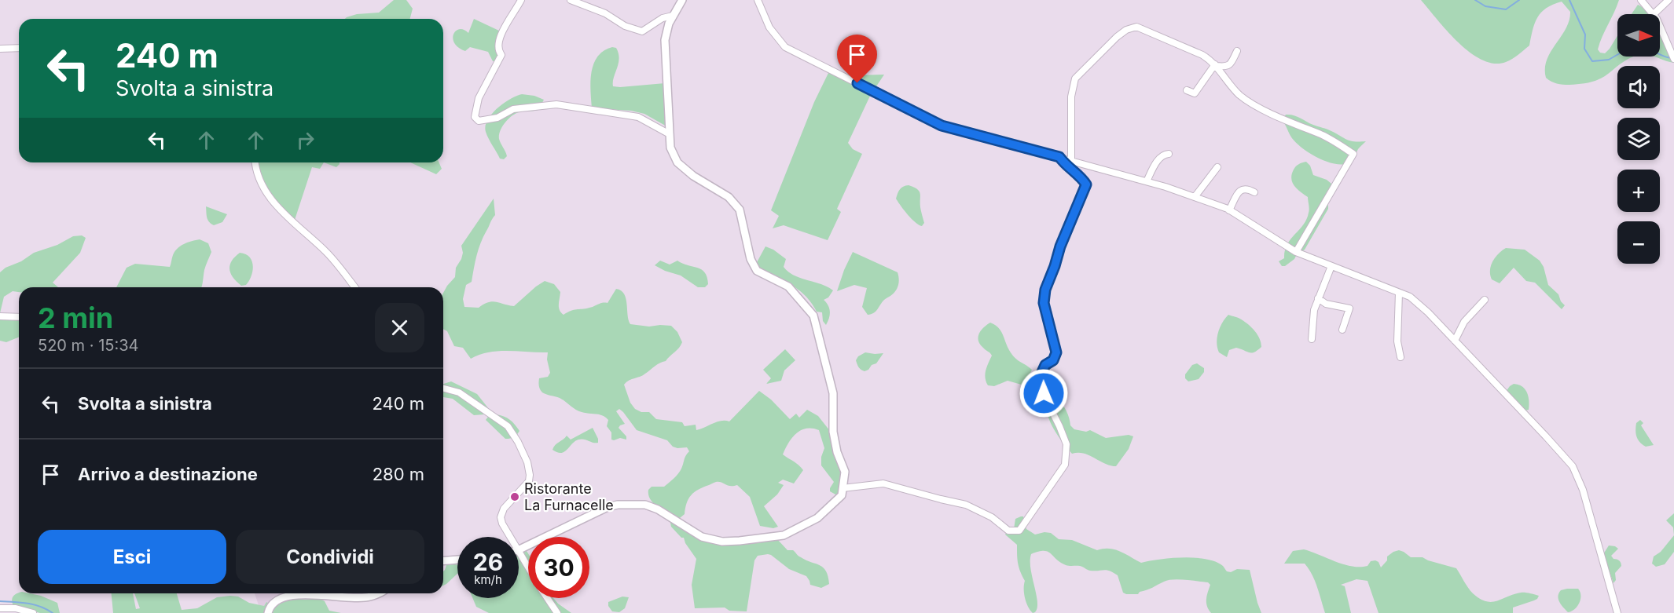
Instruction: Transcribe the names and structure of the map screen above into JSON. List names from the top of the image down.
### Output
{
  "places": ["Ristorante La Furnacelle"],
  "north": "right",
  "page": {
    "map_buttons": ["+", "−"],
    "turn": ["240 m", "Svolta a sinistra"],
    "heading": ["2 min", "520 m · 15:34"],
    "list": [
      {
        "name": "Svolta a sinistra",
        "value": "240 m"
      },
      {
        "name": "Arrivo a destinazione",
        "value": "280 m"
      }
    ],
    "buttons": ["Esci", "Condividi"],
    "speed": "26 km/h",
    "limit": "30"
  }
}
